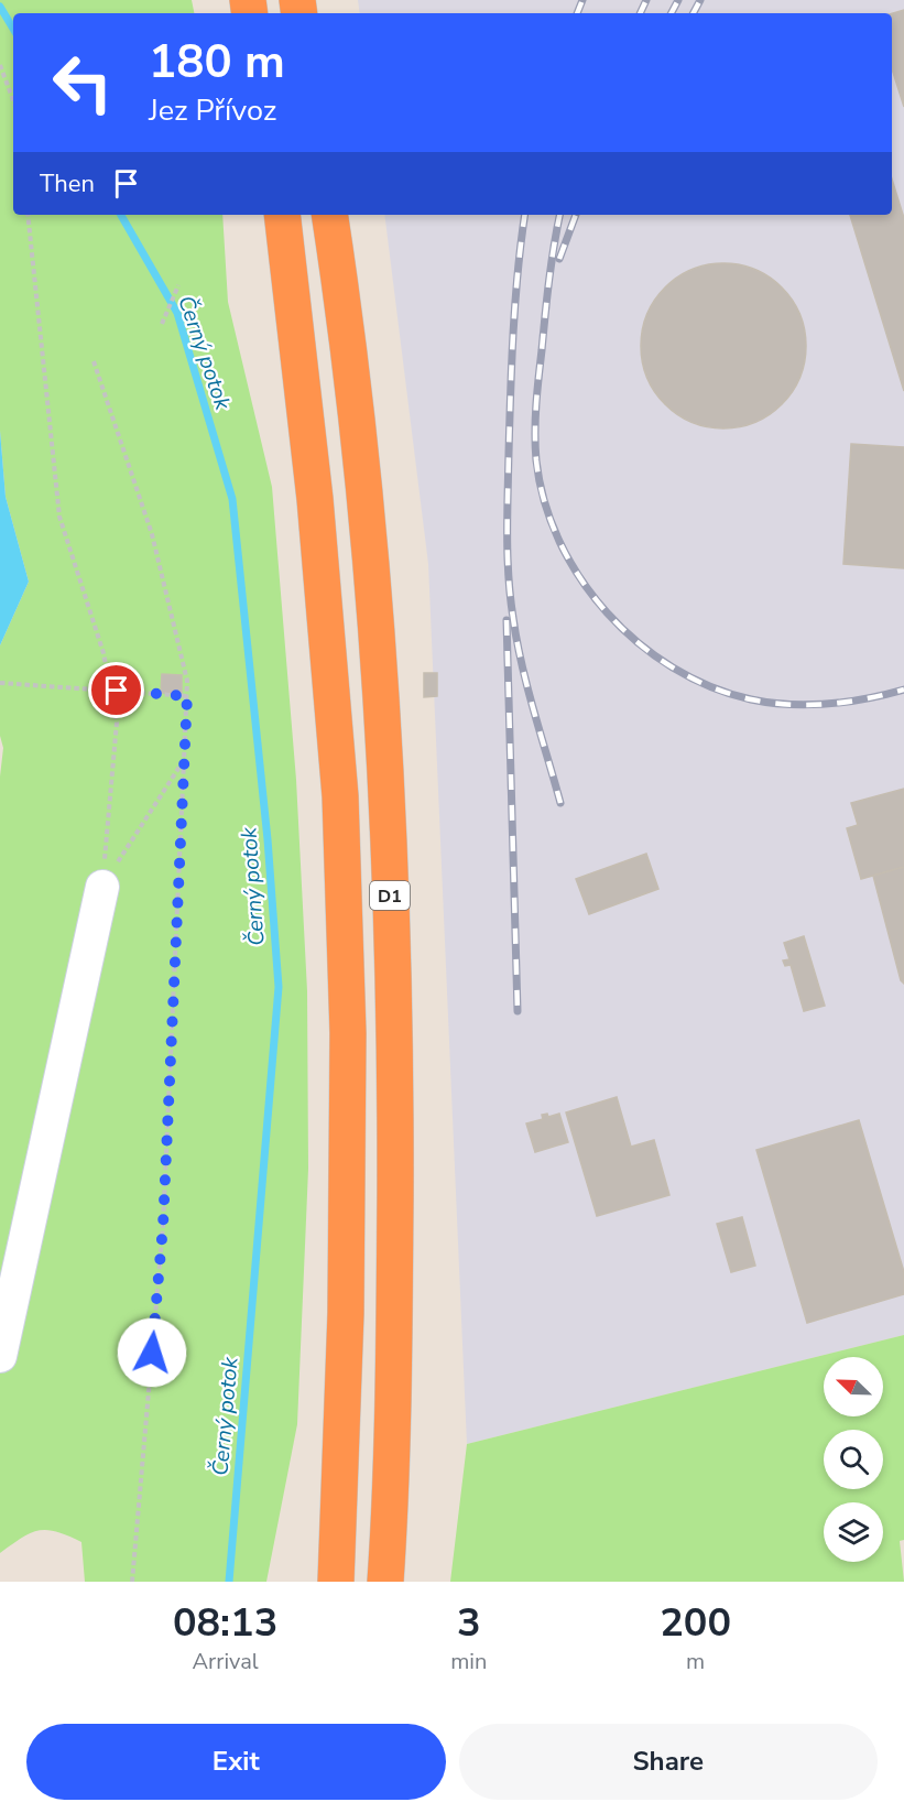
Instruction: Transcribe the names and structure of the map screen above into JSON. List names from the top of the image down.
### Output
{
  "streets": {
    "highway": ["D1"]
  },
  "water": ["Černý potok"],
  "north": "top left",
  "page": {
    "turn": ["180 m", "Jez Přívoz"],
    "then": "Then",
    "eta": [
      "08:13",
      "Arrival",
      "3",
      "min",
      "200",
      "m"
    ],
    "buttons": ["Exit", "Share"]
  }
}
